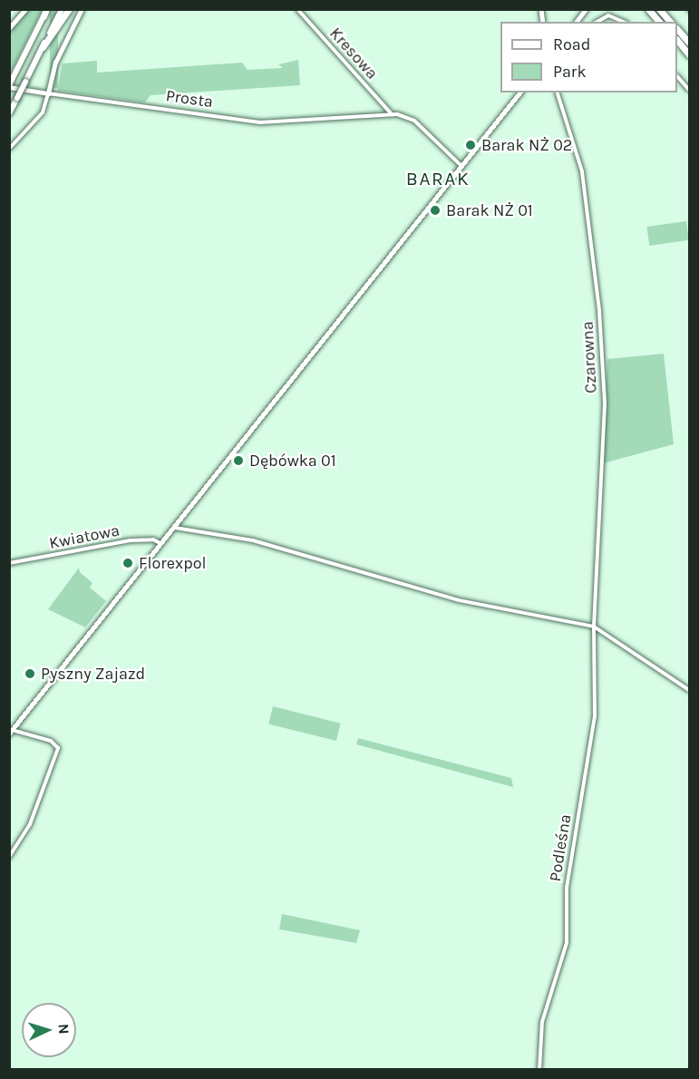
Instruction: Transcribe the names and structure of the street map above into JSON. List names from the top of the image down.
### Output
{
  "streets": {
    "street": [
      "Kresowa",
      "Prosta",
      "Czarowna",
      "Kwiatowa",
      "Podleśna"
    ]
  },
  "crossings": [
    ["Kresowa", "Prosta"],
    ["Czarowna", "Podleśna"]
  ],
  "districts": ["BARAK"],
  "places": [
    "Barak NŻ 02",
    "Barak NŻ 01",
    "Dębówka 01",
    "Florexpol",
    "Pyszny Zajazd"
  ],
  "legend": ["Road", "Park"],
  "north": "right"
}
